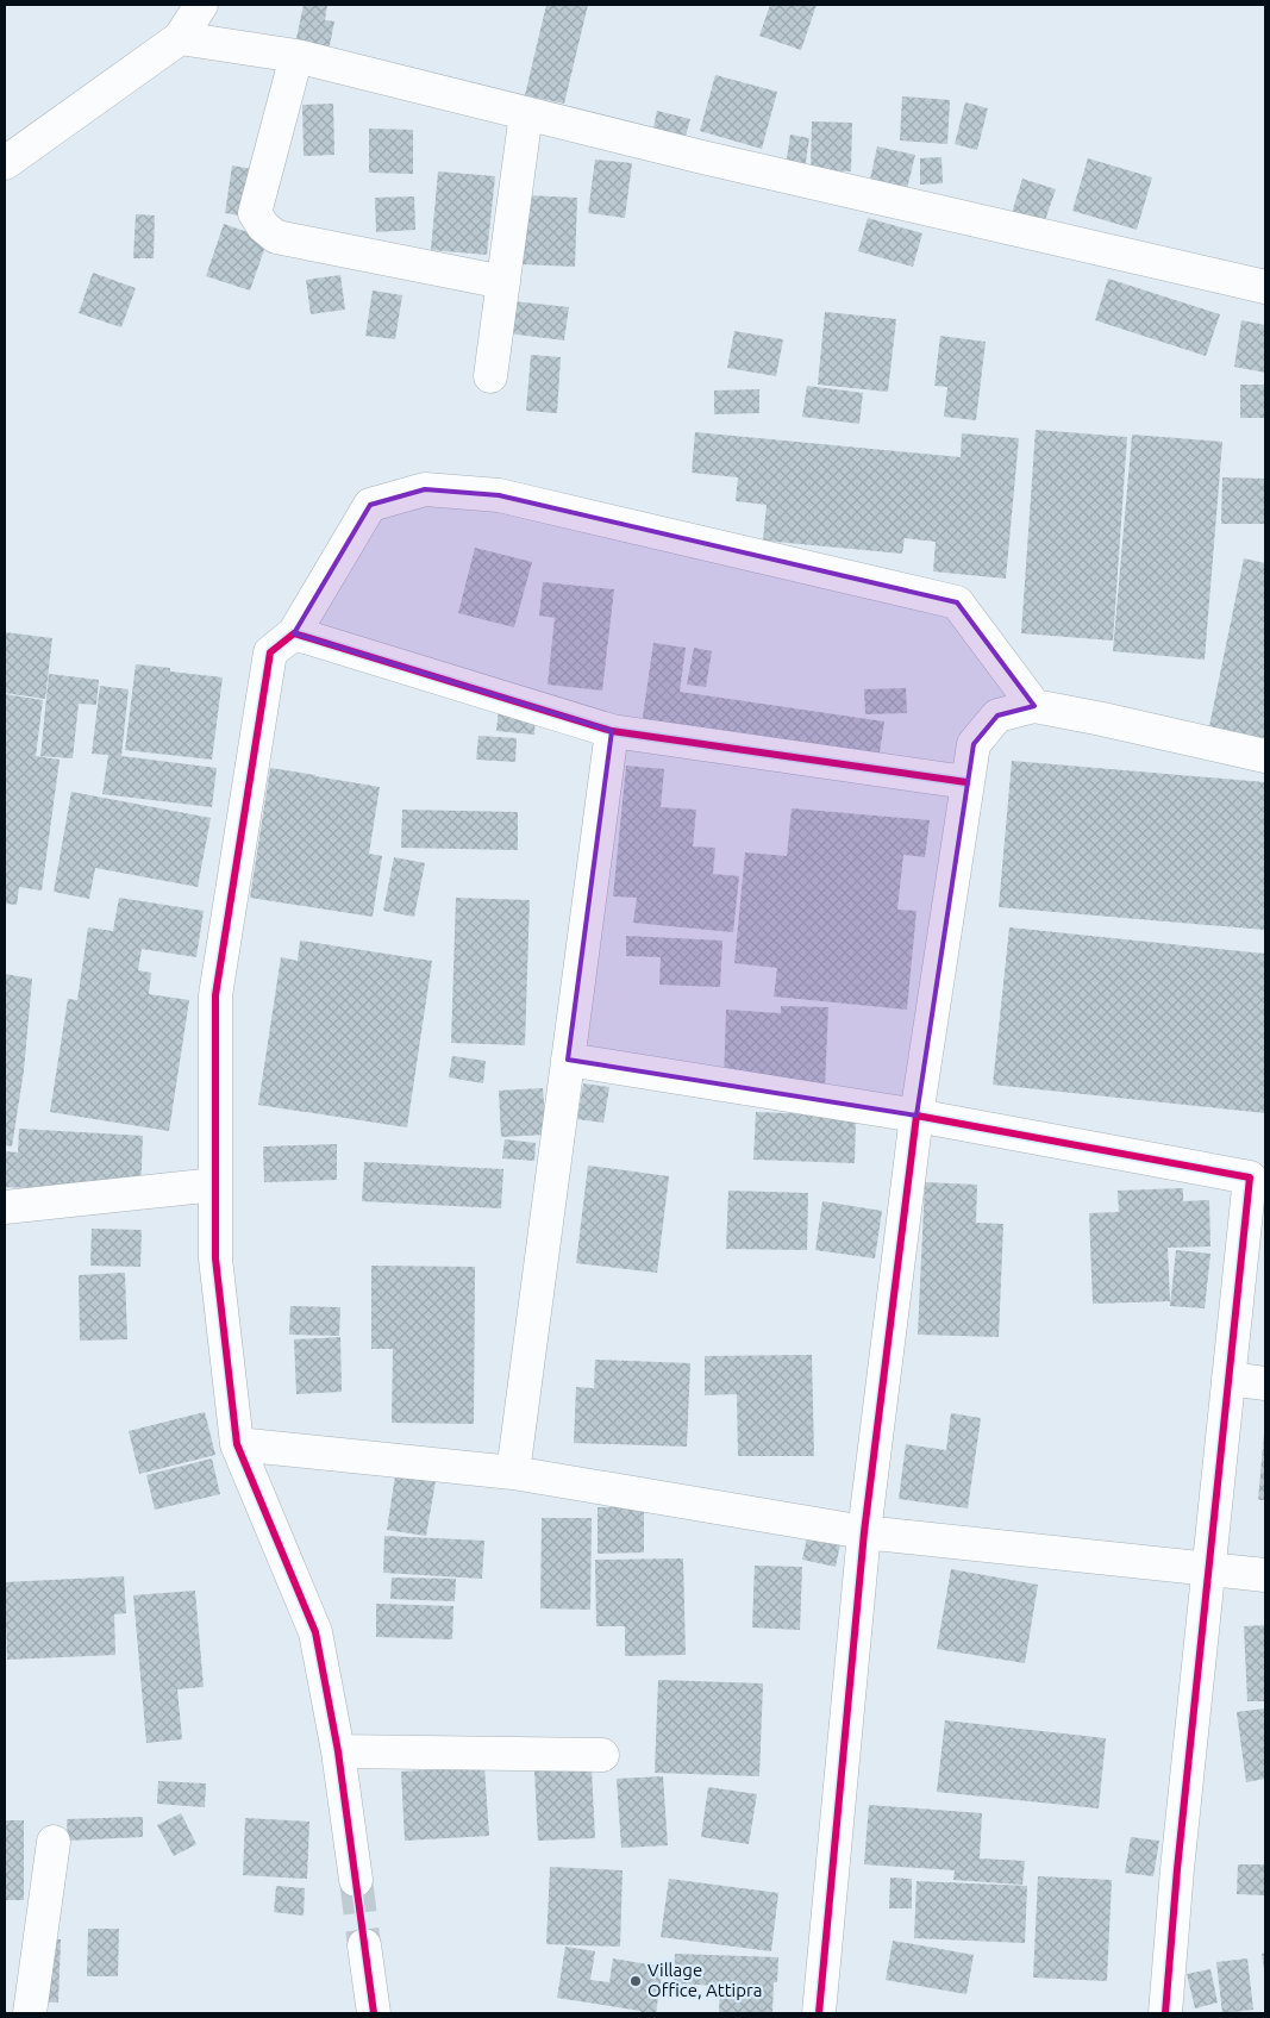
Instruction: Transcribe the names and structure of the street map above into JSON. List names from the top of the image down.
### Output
{
  "places": ["Village Office, Attipra"]
}
